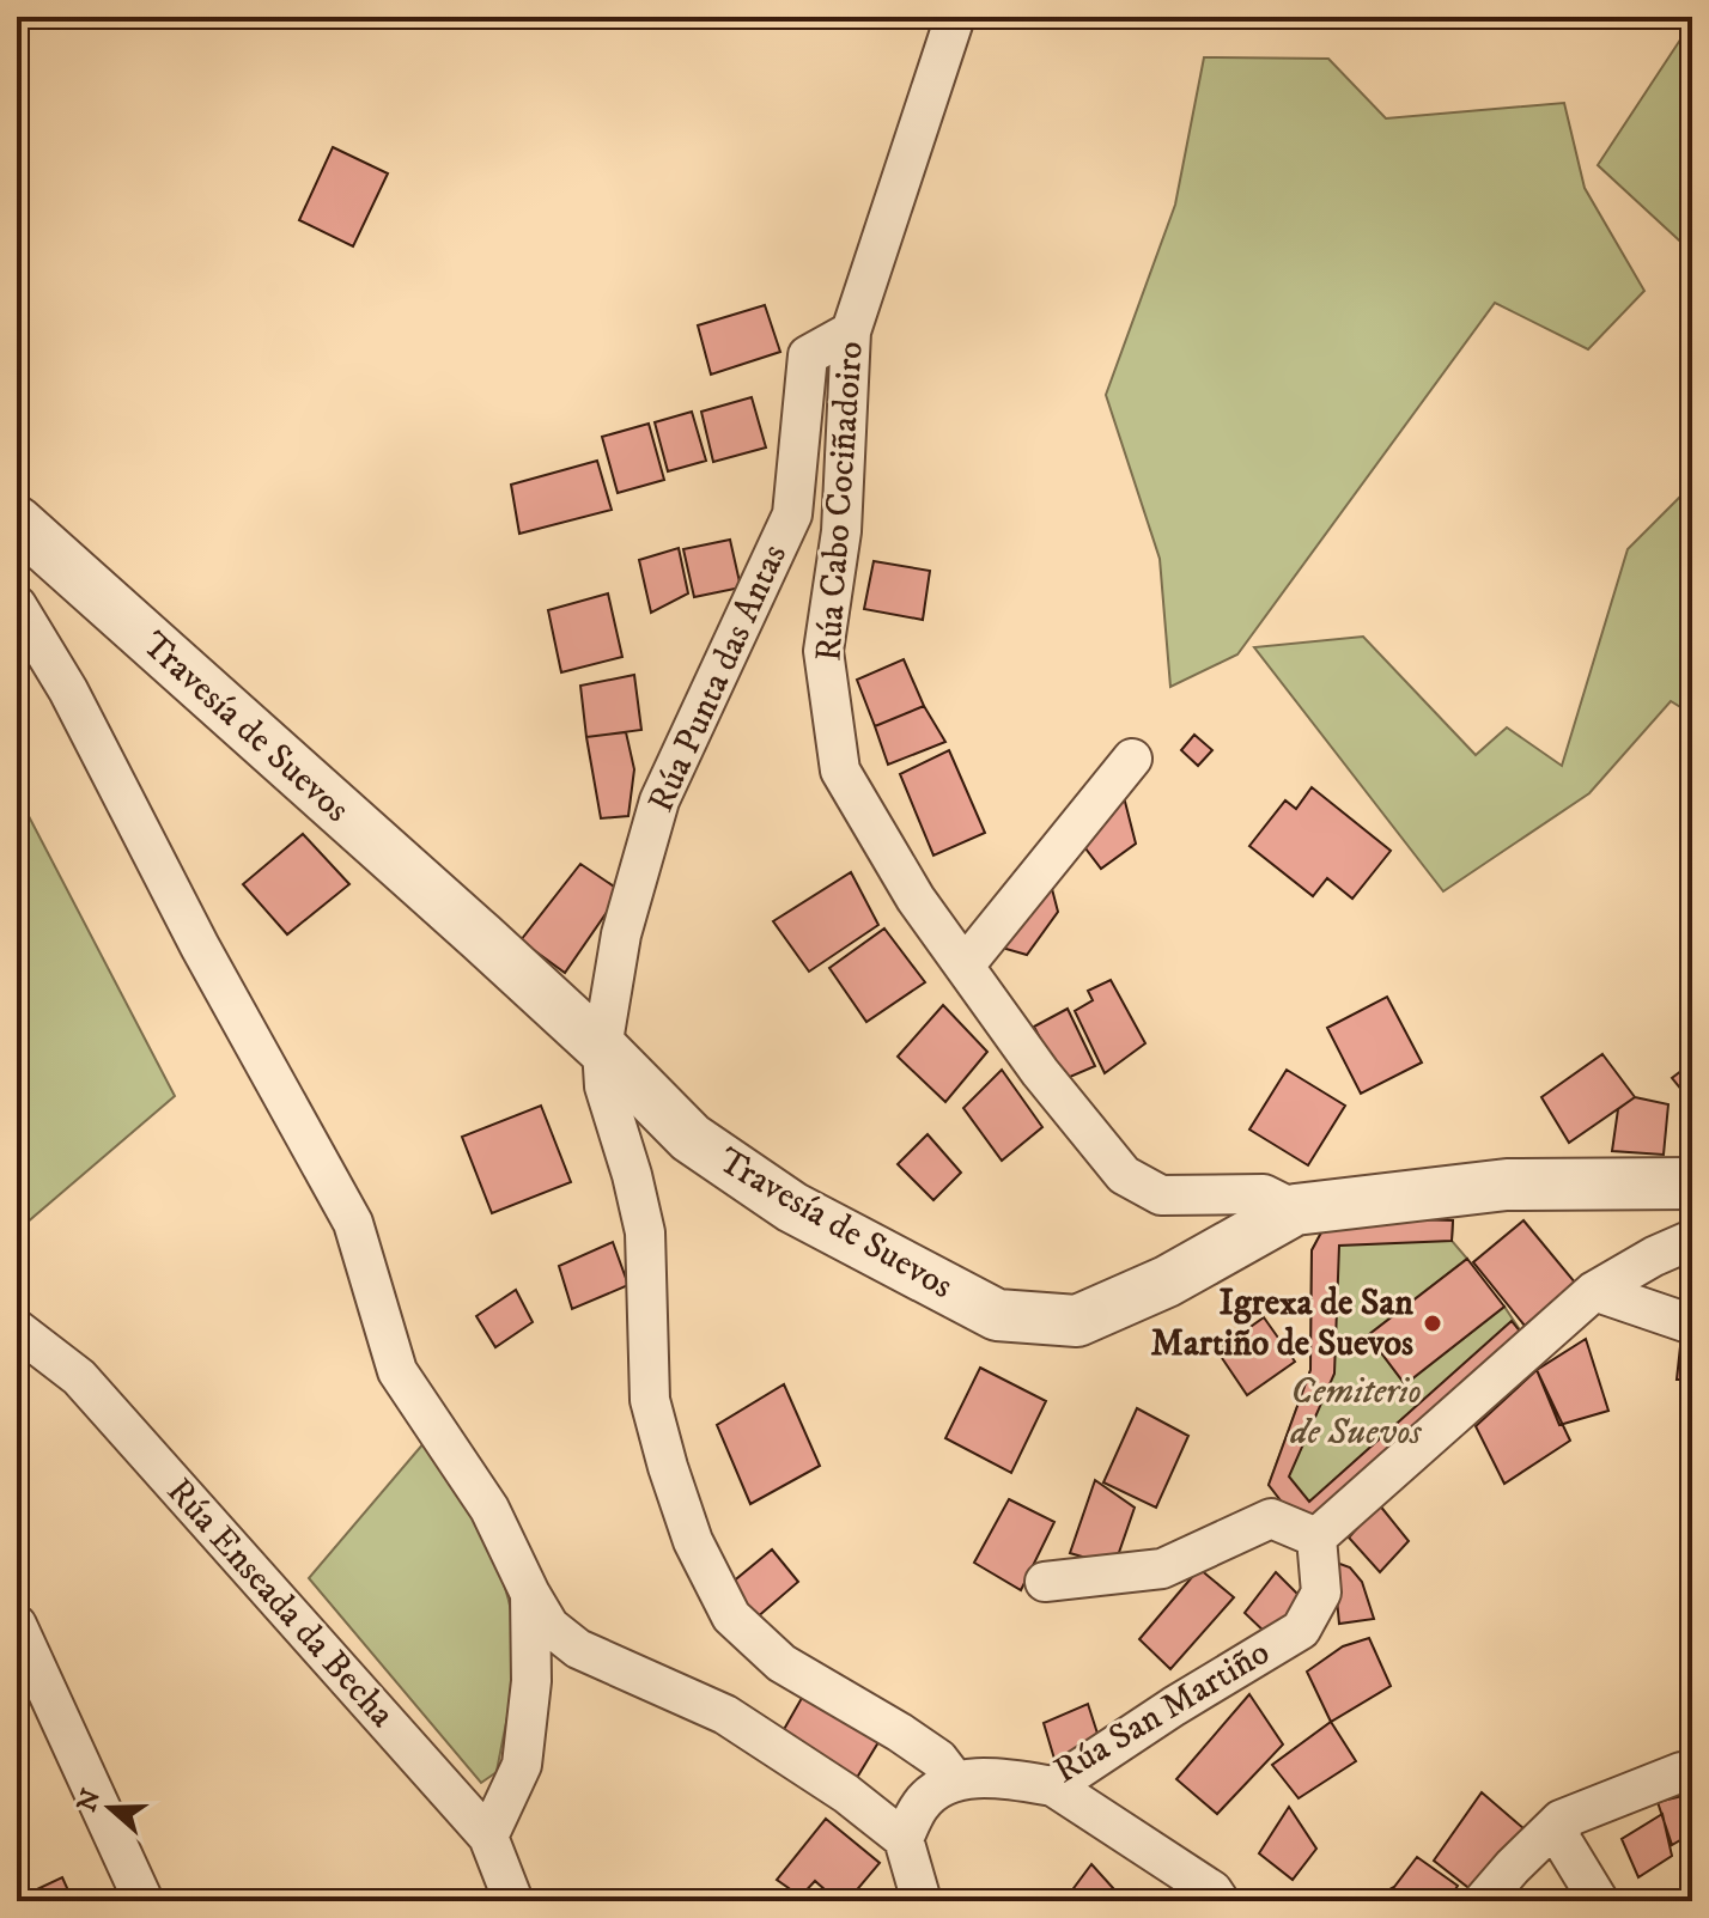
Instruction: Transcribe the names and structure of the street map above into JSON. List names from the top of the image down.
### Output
{
  "streets": {
    "street": [
      "Rúa Cabo Cociñadoiro",
      "Rúa Punta das Antas",
      "Travesía de Suevos",
      "Rúa Enseada da Becha",
      "Rúa San Martiño"
    ]
  },
  "crossings": [
    ["Rúa Cabo Cociñadoiro", "Rúa Punta das Antas"],
    ["Rúa Cabo Cociñadoiro", "Travesía de Suevos"],
    ["Rúa Punta das Antas", "Travesía de Suevos"]
  ],
  "parks": ["Cemiterio de Suevos"],
  "places": ["Igrexa de San Martiño de Suevos"],
  "north": "left"
}
